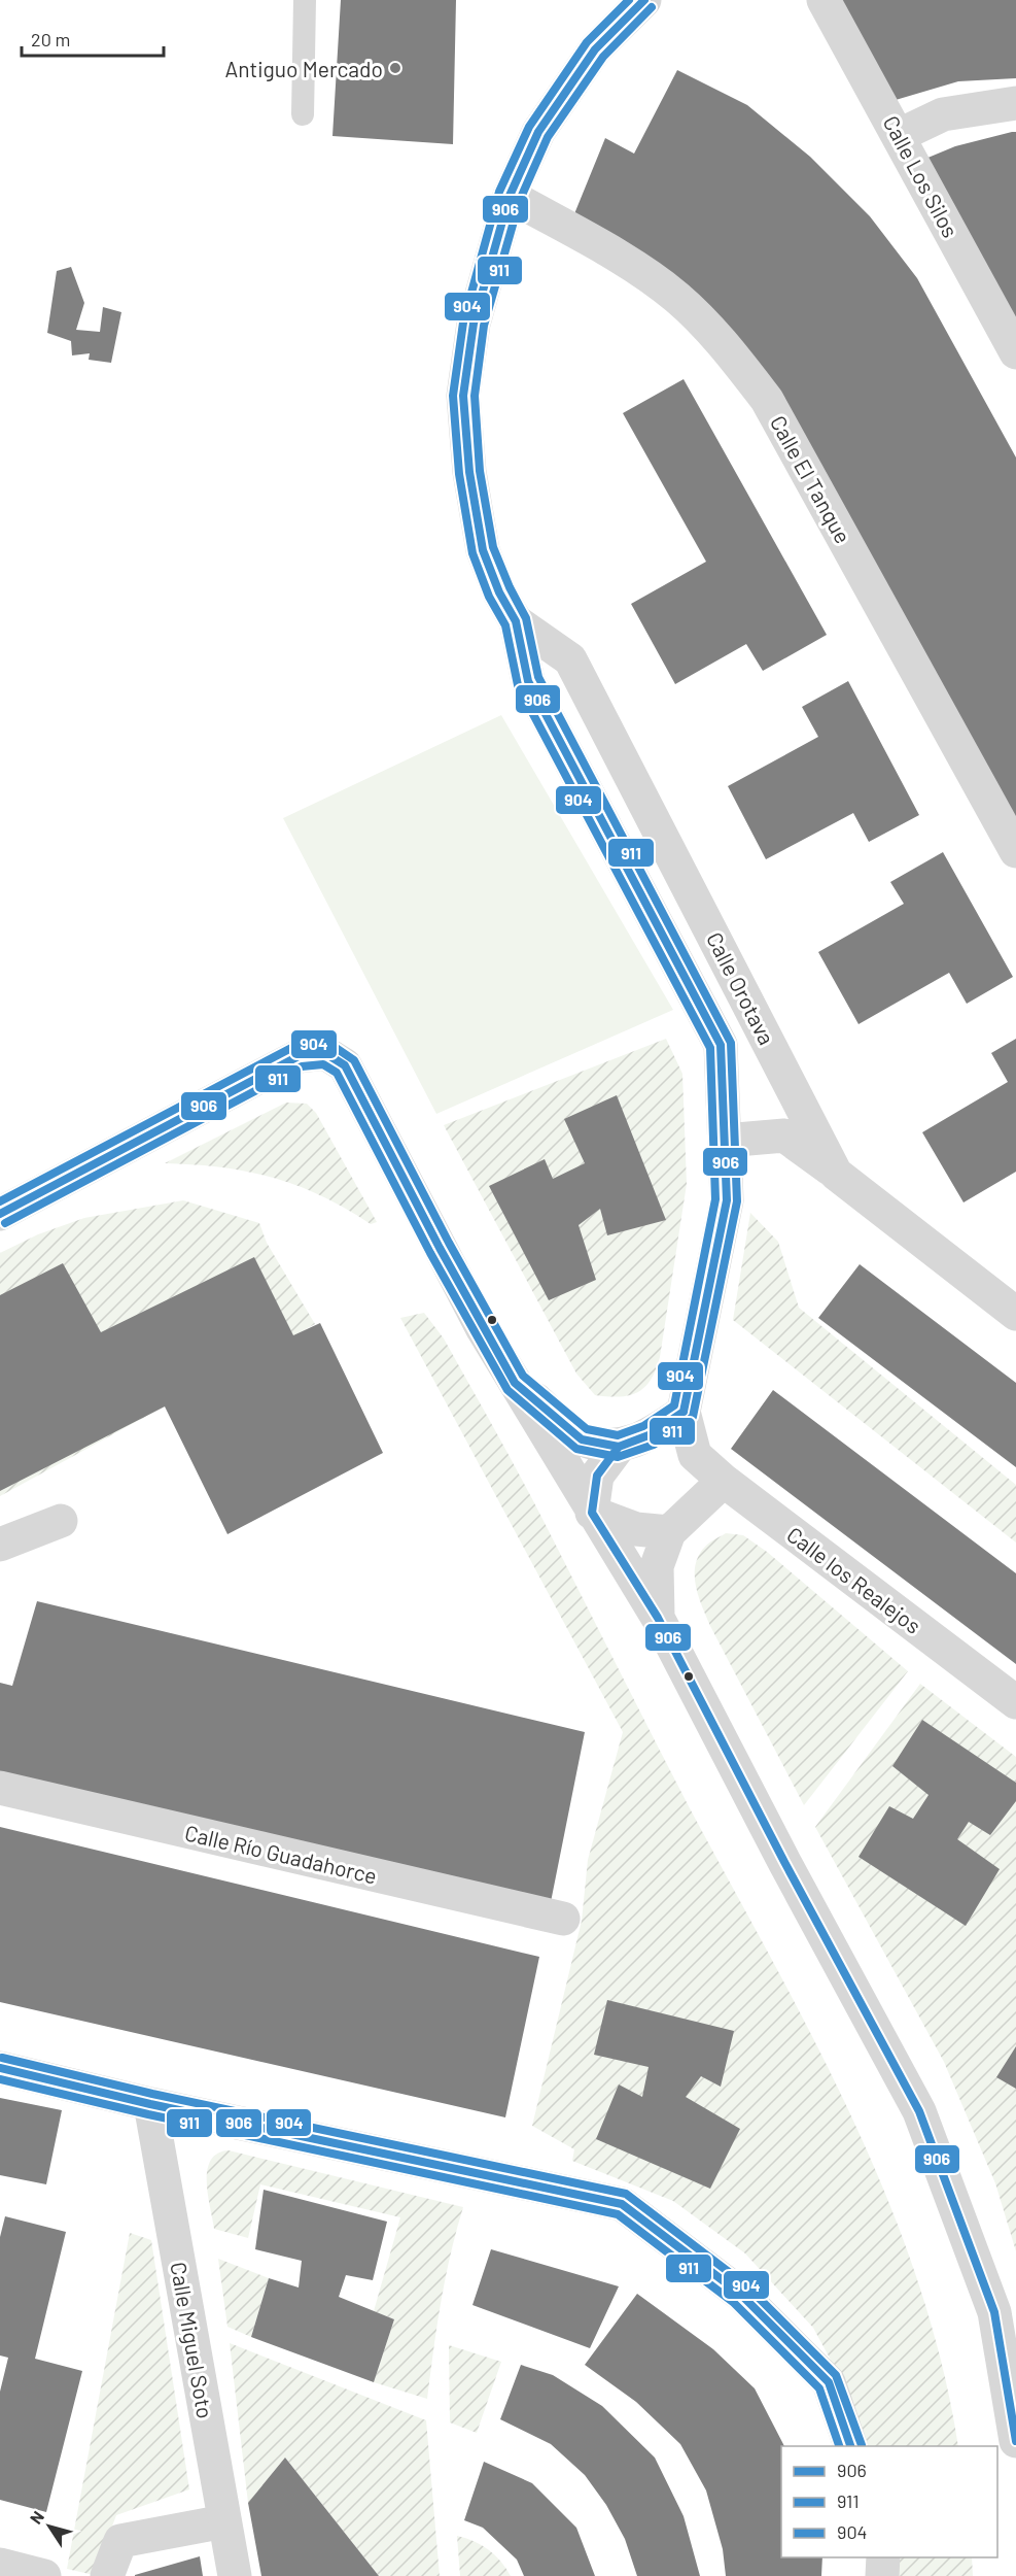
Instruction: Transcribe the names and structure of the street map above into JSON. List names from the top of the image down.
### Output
{
  "streets": {
    "street": [
      "Calle Los Silos",
      "Calle El Tanque",
      "Calle Orotava",
      "Calle los Realejos",
      "Calle Río Guadahorce",
      "Calle Miguel Soto"
    ]
  },
  "places": ["Antiguo Mercado"],
  "lines": ["transit line 906", "transit line 904", "transit line 911"],
  "legend": ["906", "911", "904"],
  "scale_bar": "20 m",
  "north": "top left"
}
